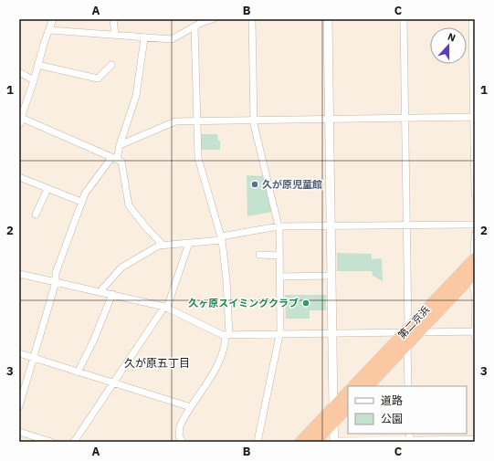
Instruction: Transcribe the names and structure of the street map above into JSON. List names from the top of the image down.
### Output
{
  "streets": {
    "highway": ["第二京浜"]
  },
  "districts": ["久が原五丁目"],
  "places": ["久が原児童館", "久ヶ原スイミングクラブ"],
  "legend": ["道路", "公園"],
  "north": "top",
  "grid": {
    "columns": ["A", "B", "C"],
    "rows": ["1", "2", "3"]
  }
}
